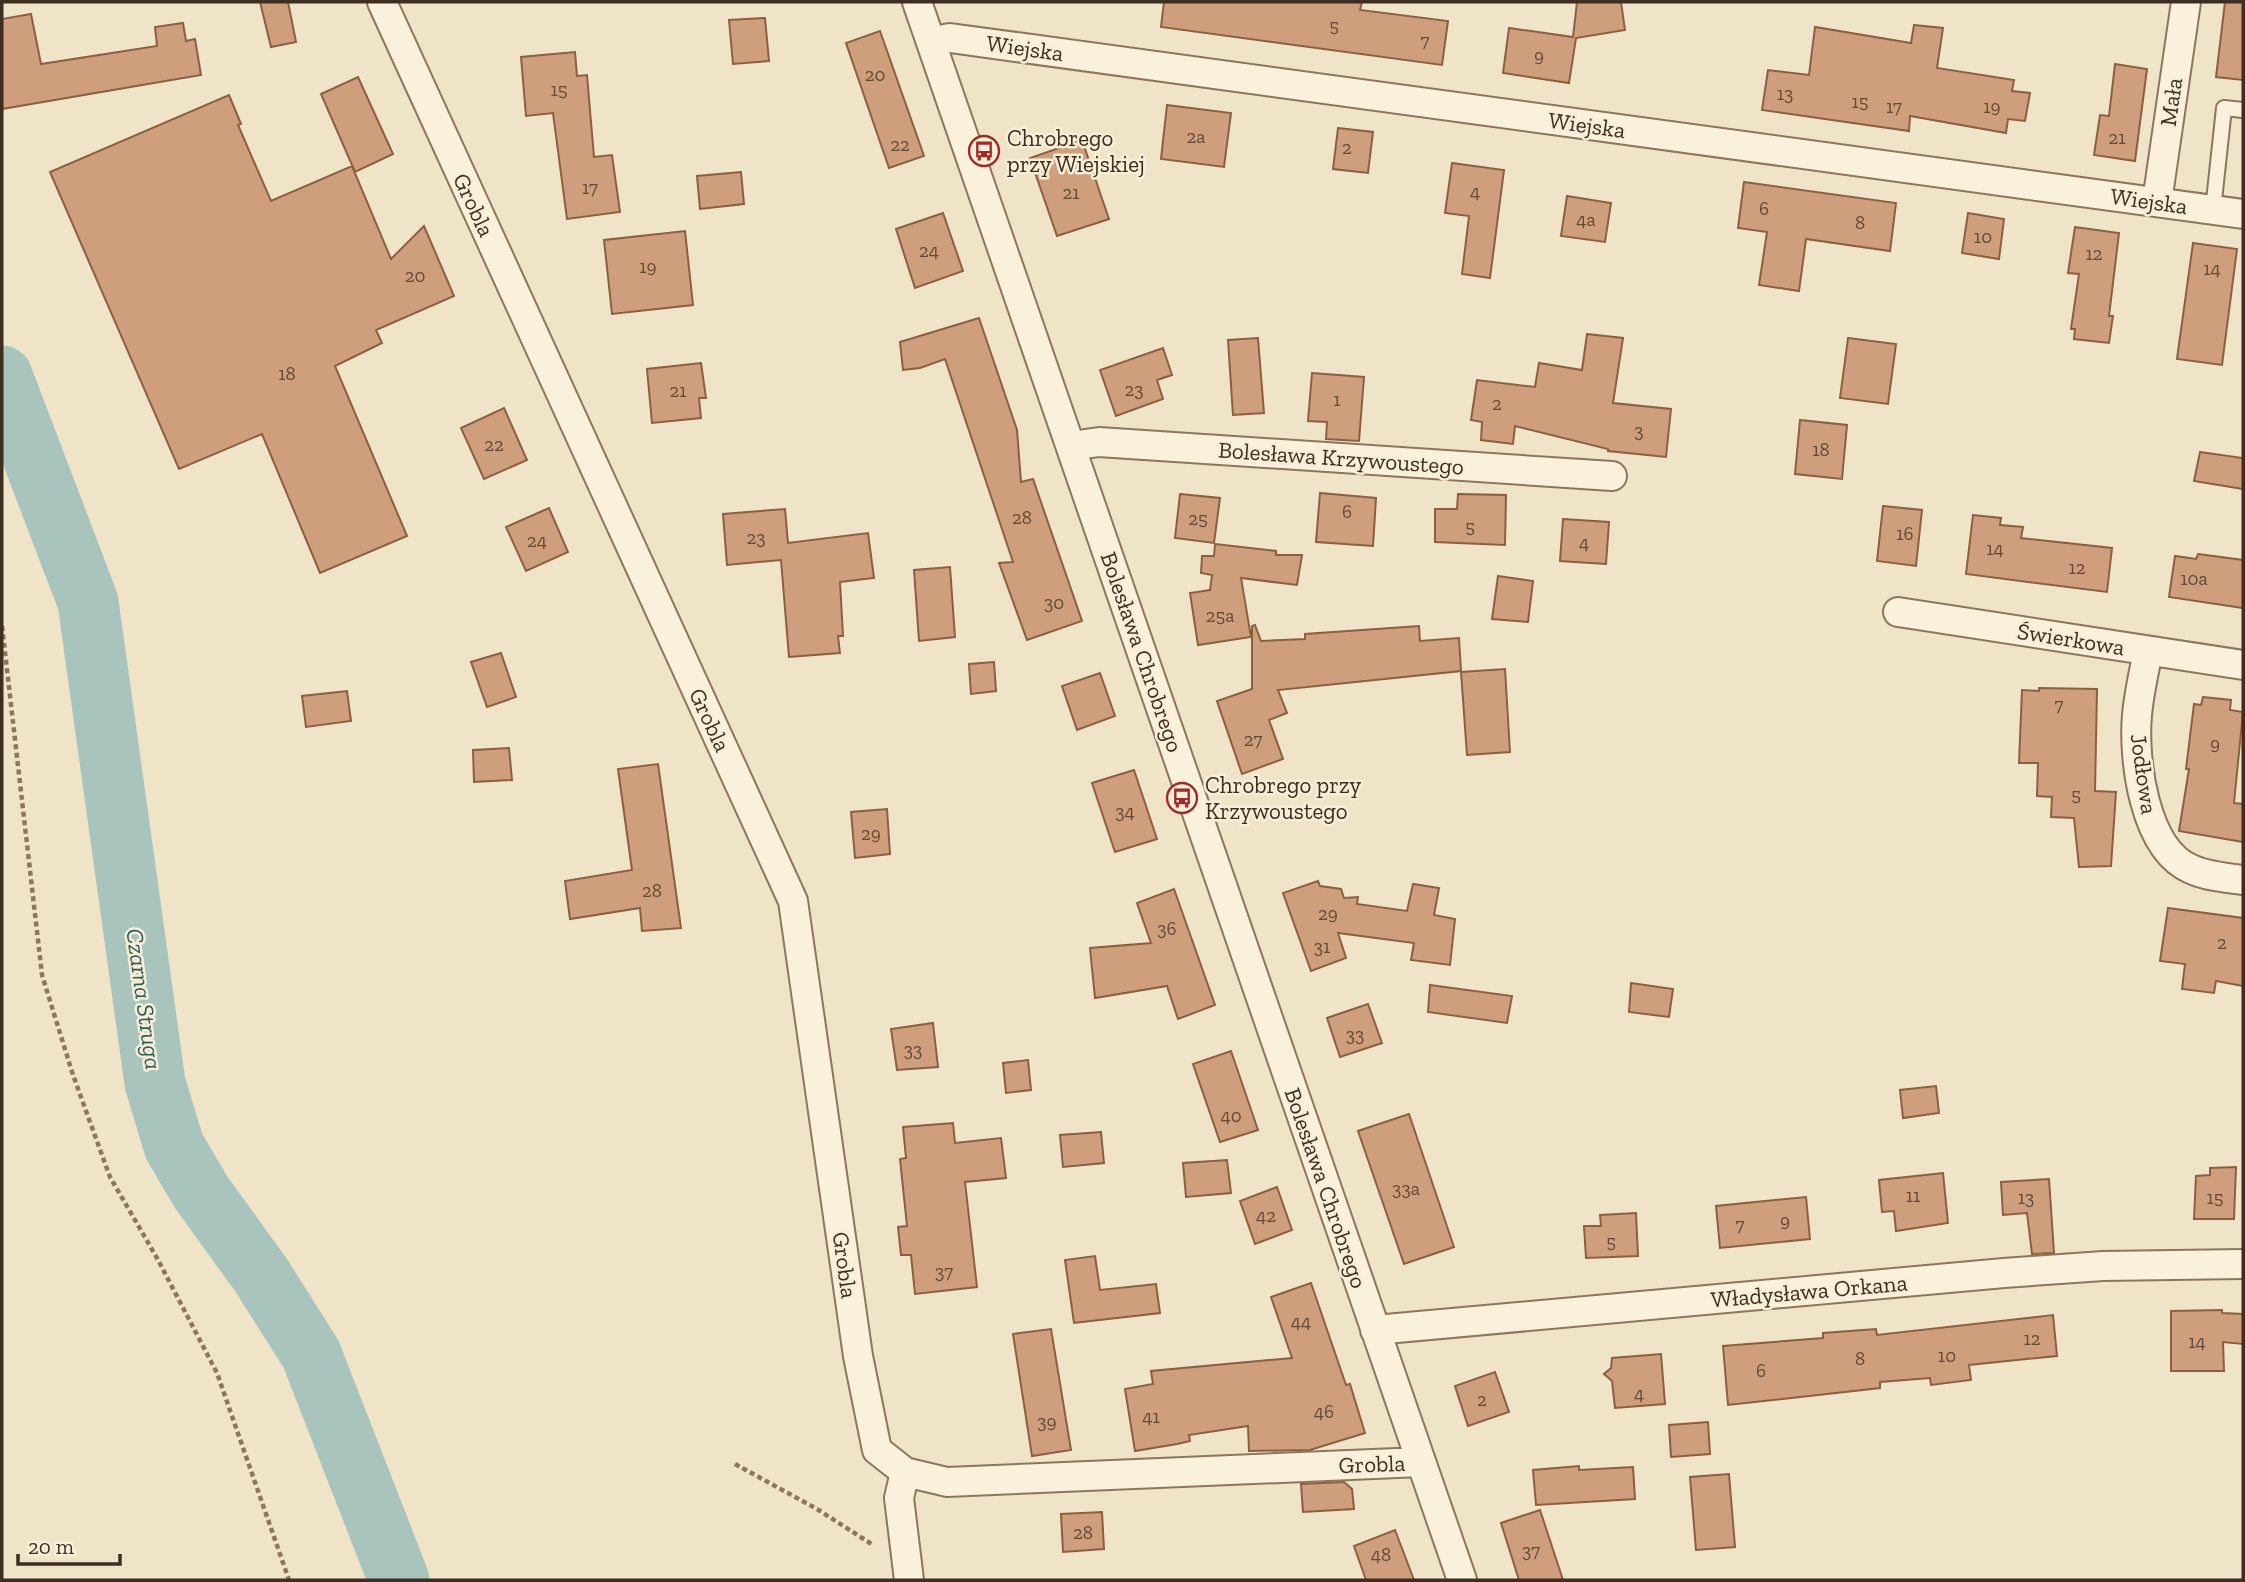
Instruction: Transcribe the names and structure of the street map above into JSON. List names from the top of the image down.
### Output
{
  "streets": {
    "street": [
      "Wiejska",
      "Mała",
      "Grobla",
      "Bolesława Krzywoustego",
      "Świerkowa",
      "Bolesława Chrobrego",
      "Jodłowa",
      "Władysława Orkana"
    ]
  },
  "crossings": [
    ["Wiejska", "Mała"],
    ["Wiejska", "Bolesława Chrobrego"],
    ["Grobla", "Bolesława Chrobrego"],
    ["Bolesława Krzywoustego", "Bolesława Chrobrego"],
    ["Świerkowa", "Jodłowa"],
    ["Bolesława Chrobrego", "Władysława Orkana"]
  ],
  "water": ["Czarna Struga"],
  "places": {
    "bus stop": ["Chrobrego przy Wiejskiej", "Chrobrego przy Krzywoustego"]
  },
  "house_numbers": [
    "5",
    "7",
    "9",
    "20",
    "15",
    "13",
    "15",
    "17",
    "19",
    "2a",
    "21",
    "22",
    "2",
    "17",
    "4",
    "21",
    "6",
    "4a",
    "8",
    "10",
    "24",
    "12",
    "19",
    "14",
    "20",
    "18",
    "23",
    "21",
    "1",
    "2",
    "3",
    "22",
    "18",
    "6",
    "28",
    "25",
    "5",
    "16",
    "23",
    "24",
    "4",
    "14",
    "12",
    "10a",
    "30",
    "25a",
    "7",
    "27",
    "9",
    "5",
    "34",
    "29",
    "28",
    "29",
    "36",
    "2",
    "31",
    "33",
    "33",
    "40",
    "33a",
    "11",
    "13",
    "15",
    "42",
    "9",
    "7",
    "5",
    "37",
    "44",
    "12",
    "14",
    "10",
    "8",
    "6",
    "4",
    "2",
    "46",
    "41",
    "39",
    "28",
    "37",
    "48"
  ],
  "scale_bar": "20 m"
}
